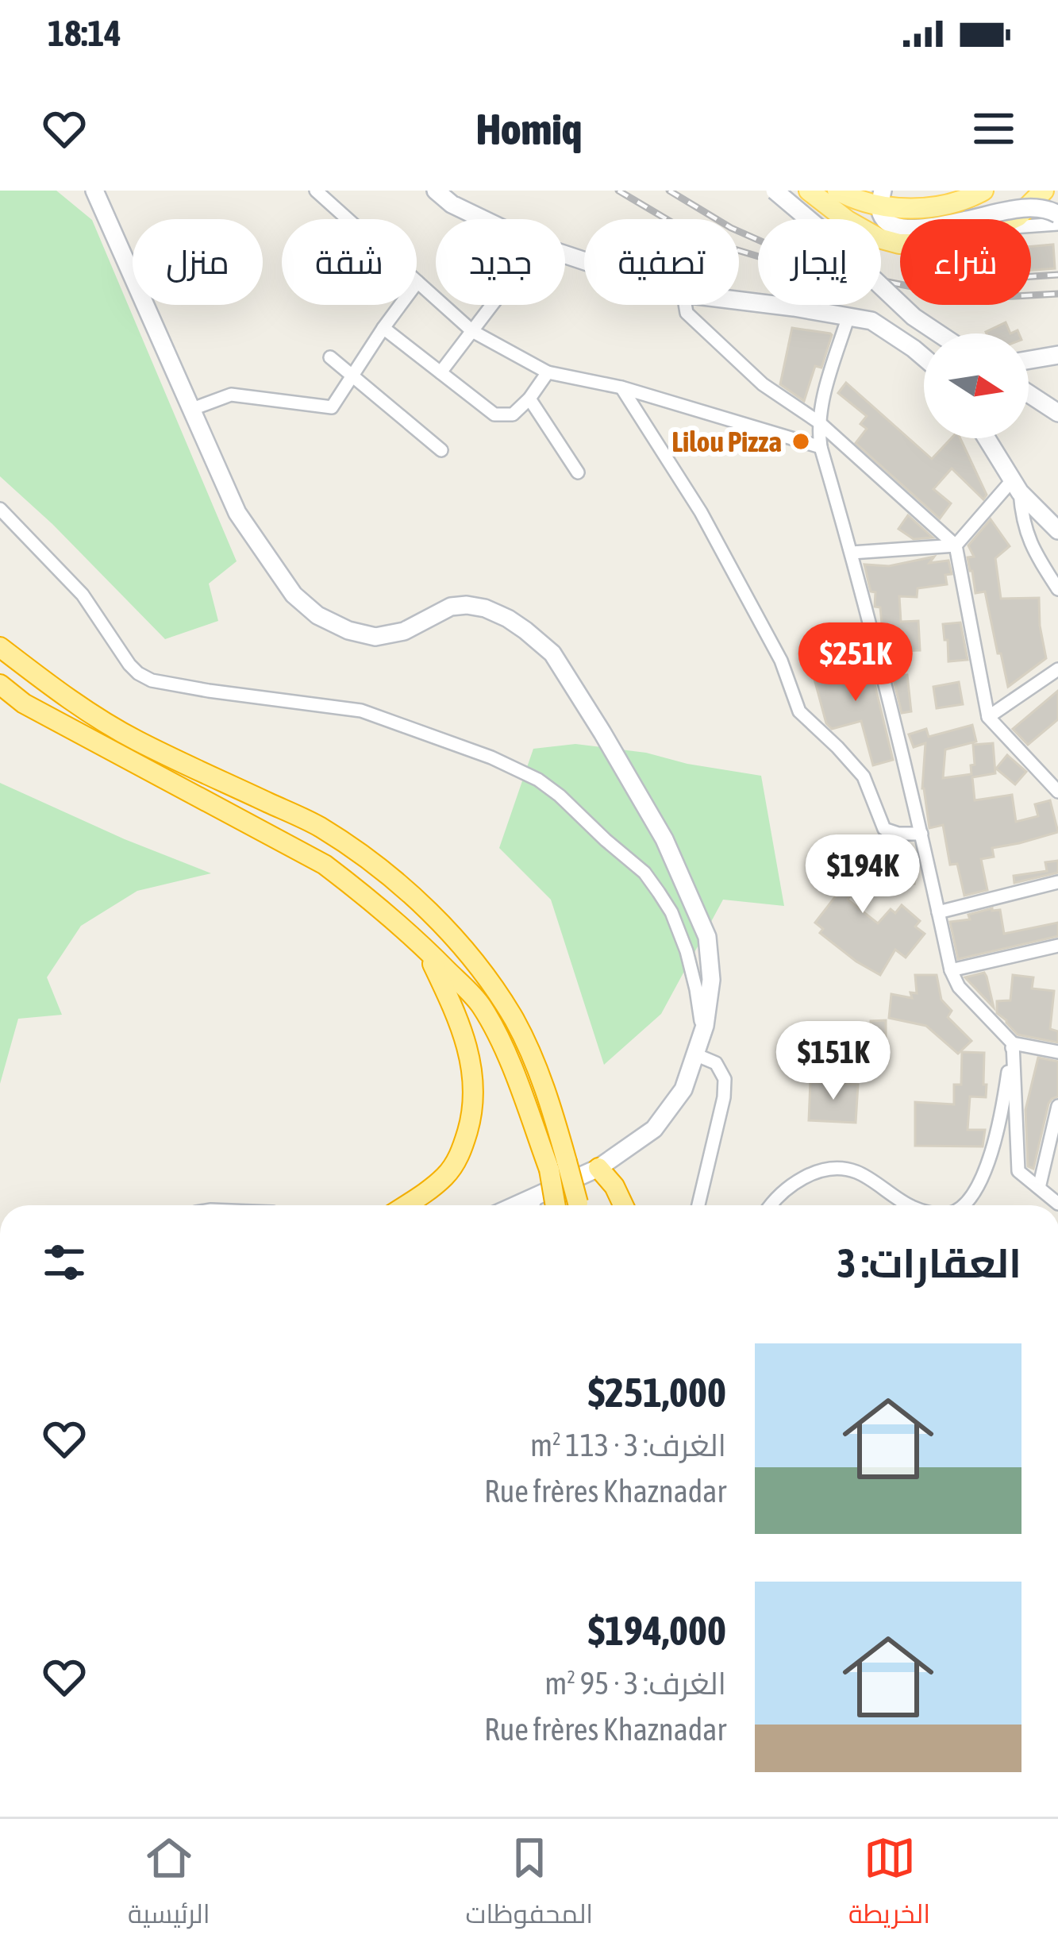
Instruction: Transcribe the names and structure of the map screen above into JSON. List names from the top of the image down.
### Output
{
  "places": ["Lilou Pizza"],
  "north": "right",
  "page": {
    "status": "18:14",
    "header": "Homiq",
    "chip": [
      "شراء",
      "إيجار",
      "تصفية",
      "جديد",
      "شقة",
      "منزل"
    ],
    "price": ["$251K", "$194K", "$151K"],
    "heading": "العقارات: 3",
    "list": [
      {
        "name": "$251,000",
        "note": "الغرف: 3 · 113 m² · Rue frères Khaznadar"
      },
      {
        "name": "$194,000",
        "note": "الغرف: 3 · 95 m² · Rue frères Khaznadar"
      }
    ],
    "tabs": ["الخريطة", "المحفوظات", "الرئيسية"]
  }
}
